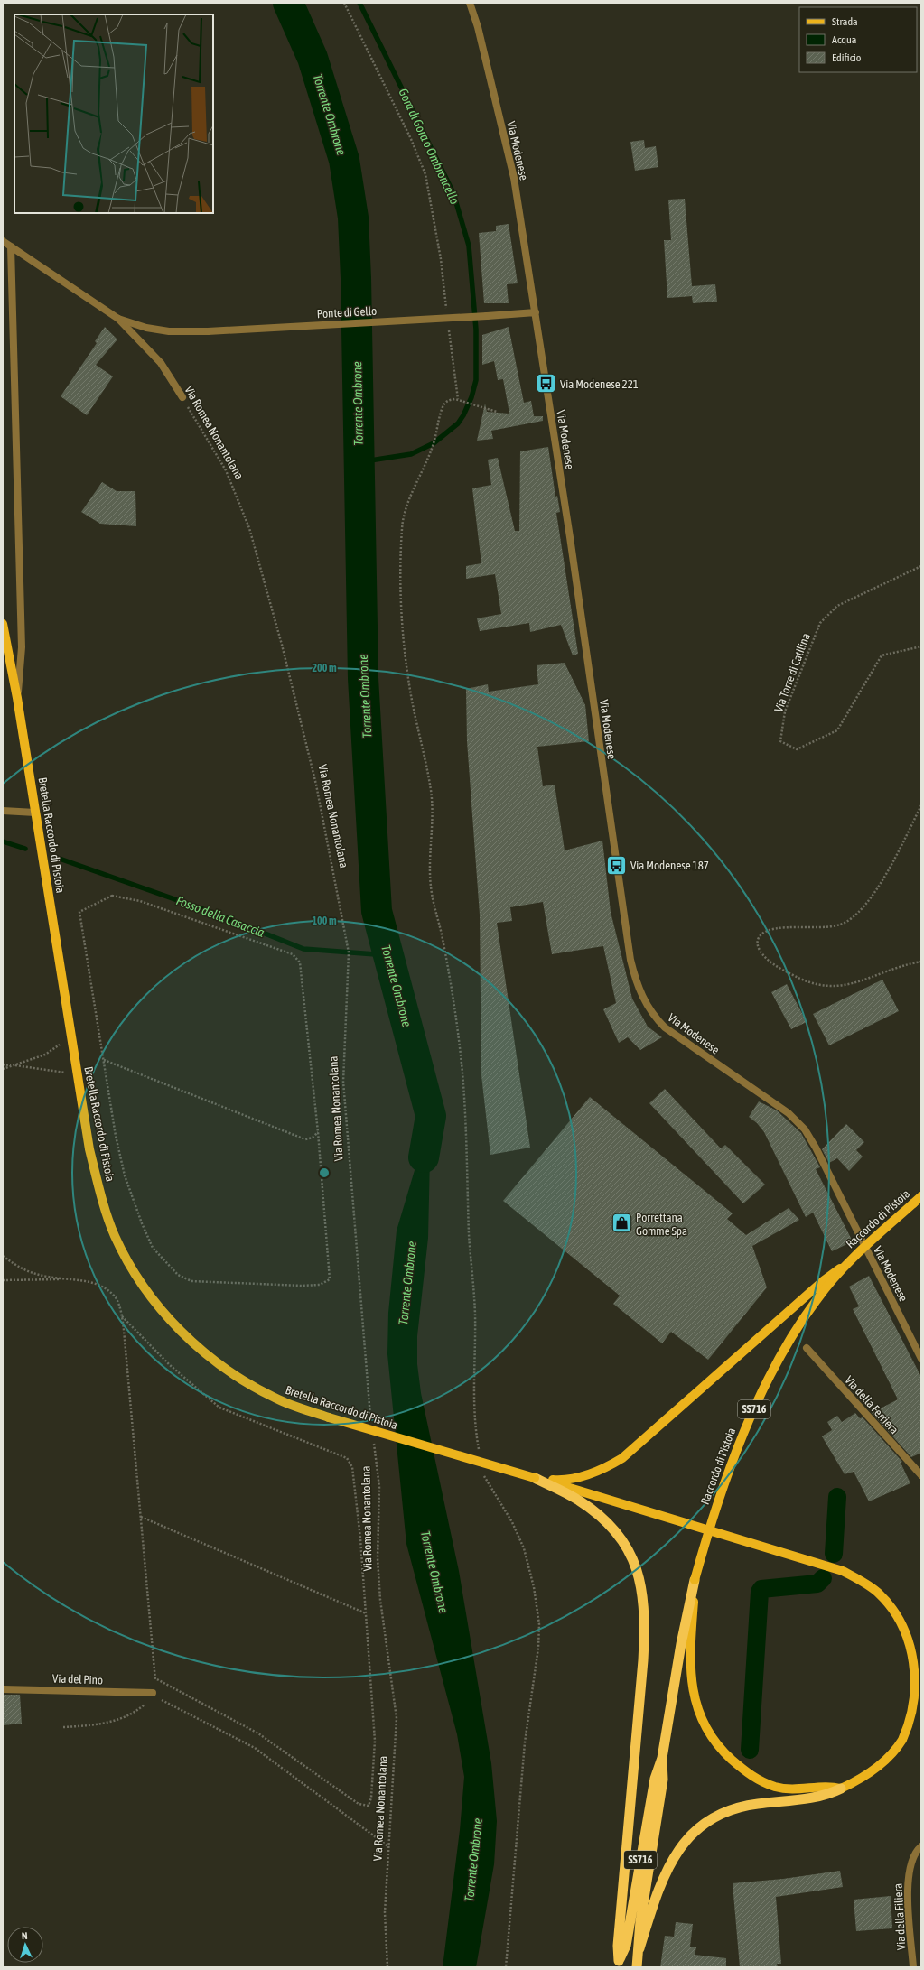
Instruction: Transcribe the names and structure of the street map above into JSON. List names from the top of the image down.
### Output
{
  "streets": {
    "highway": ["Raccordo di Pistoia", "SS716"],
    "main road": ["Bretella Raccordo di Pistoia"],
    "street": [
      "Via Modenese",
      "Ponte di Gello",
      "Via Romea Nonantolana",
      "Via della Ferriera",
      "Via del Pino",
      "Via della Filiera"
    ],
    "path": ["Via Torre di Catilina"]
  },
  "crossings": [
    ["Via Modenese", "Ponte di Gello"],
    ["Ponte di Gello", "Via Romea Nonantolana"]
  ],
  "water": ["Torrente Ombrone", "Gora di Gora o Ombroncello", "Fosso della Casaccia"],
  "places": {
    "bus stop": ["Via Modenese 221", "Via Modenese 187"],
    "shop": ["Porrettana Gomme Spa"]
  },
  "legend": ["Strada", "Acqua", "Edificio"],
  "north": "top",
  "rings": ["200 m", "100 m"]
}
